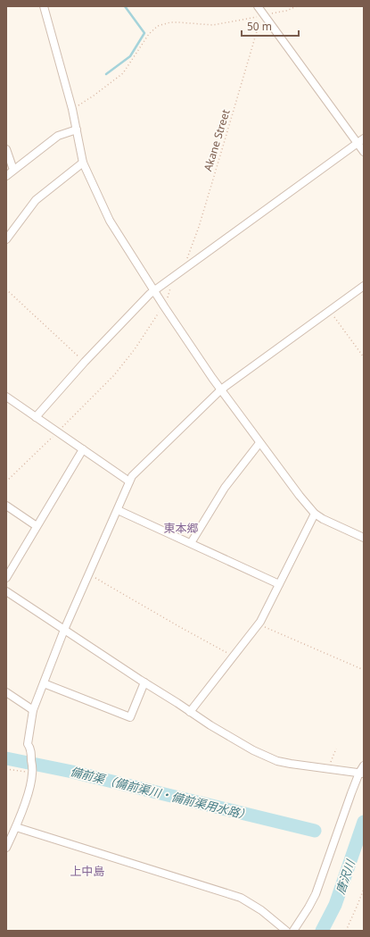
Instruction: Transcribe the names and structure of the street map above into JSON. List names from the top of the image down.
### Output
{
  "streets": {
    "path": ["Akane Street"]
  },
  "districts": ["東本郷", "上中島"],
  "water": ["備前渠（備前渠川・備前渠用水路）", "唐沢川"],
  "scale_bar": "50 m"
}
